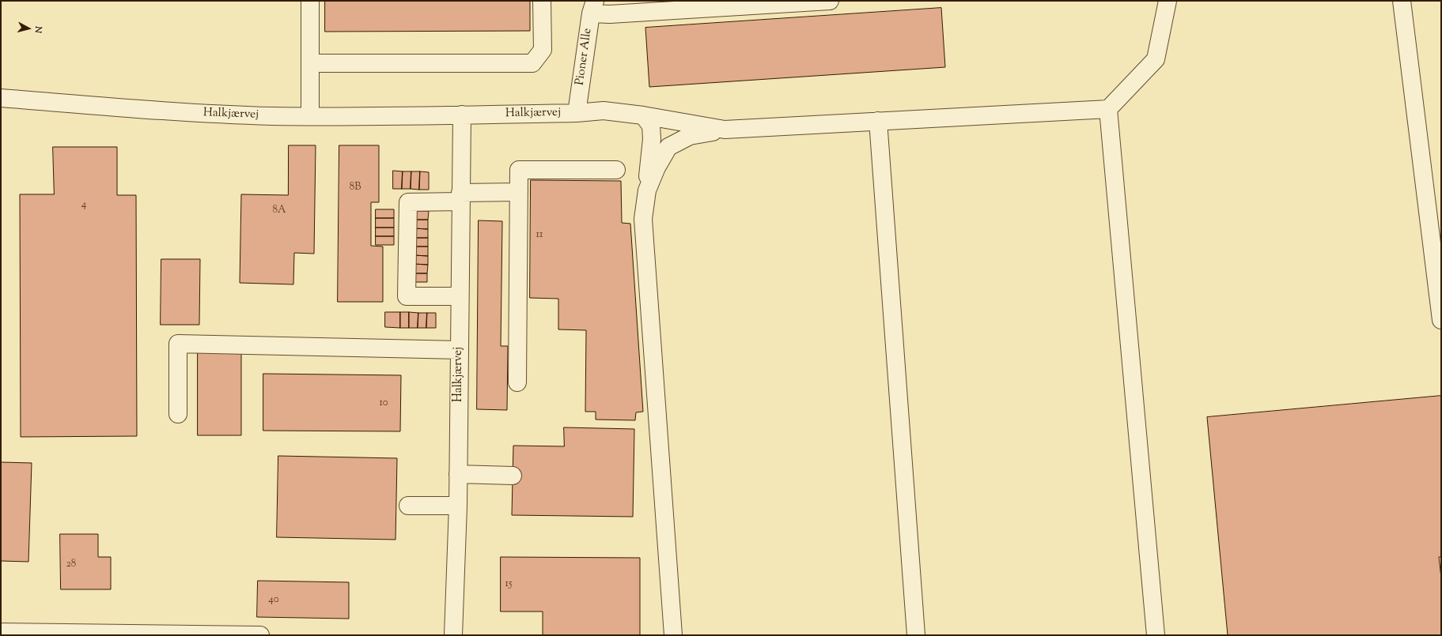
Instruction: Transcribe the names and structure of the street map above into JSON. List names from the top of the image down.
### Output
{
  "streets": {
    "street": ["Pioner Alle", "Halkjærvej"]
  },
  "crossings": [
    ["Pioner Alle", "Halkjærvej"]
  ],
  "house_numbers": [
    "8B",
    "4",
    "8A",
    "11",
    "10",
    "28",
    "15",
    "40"
  ],
  "north": "right"
}
